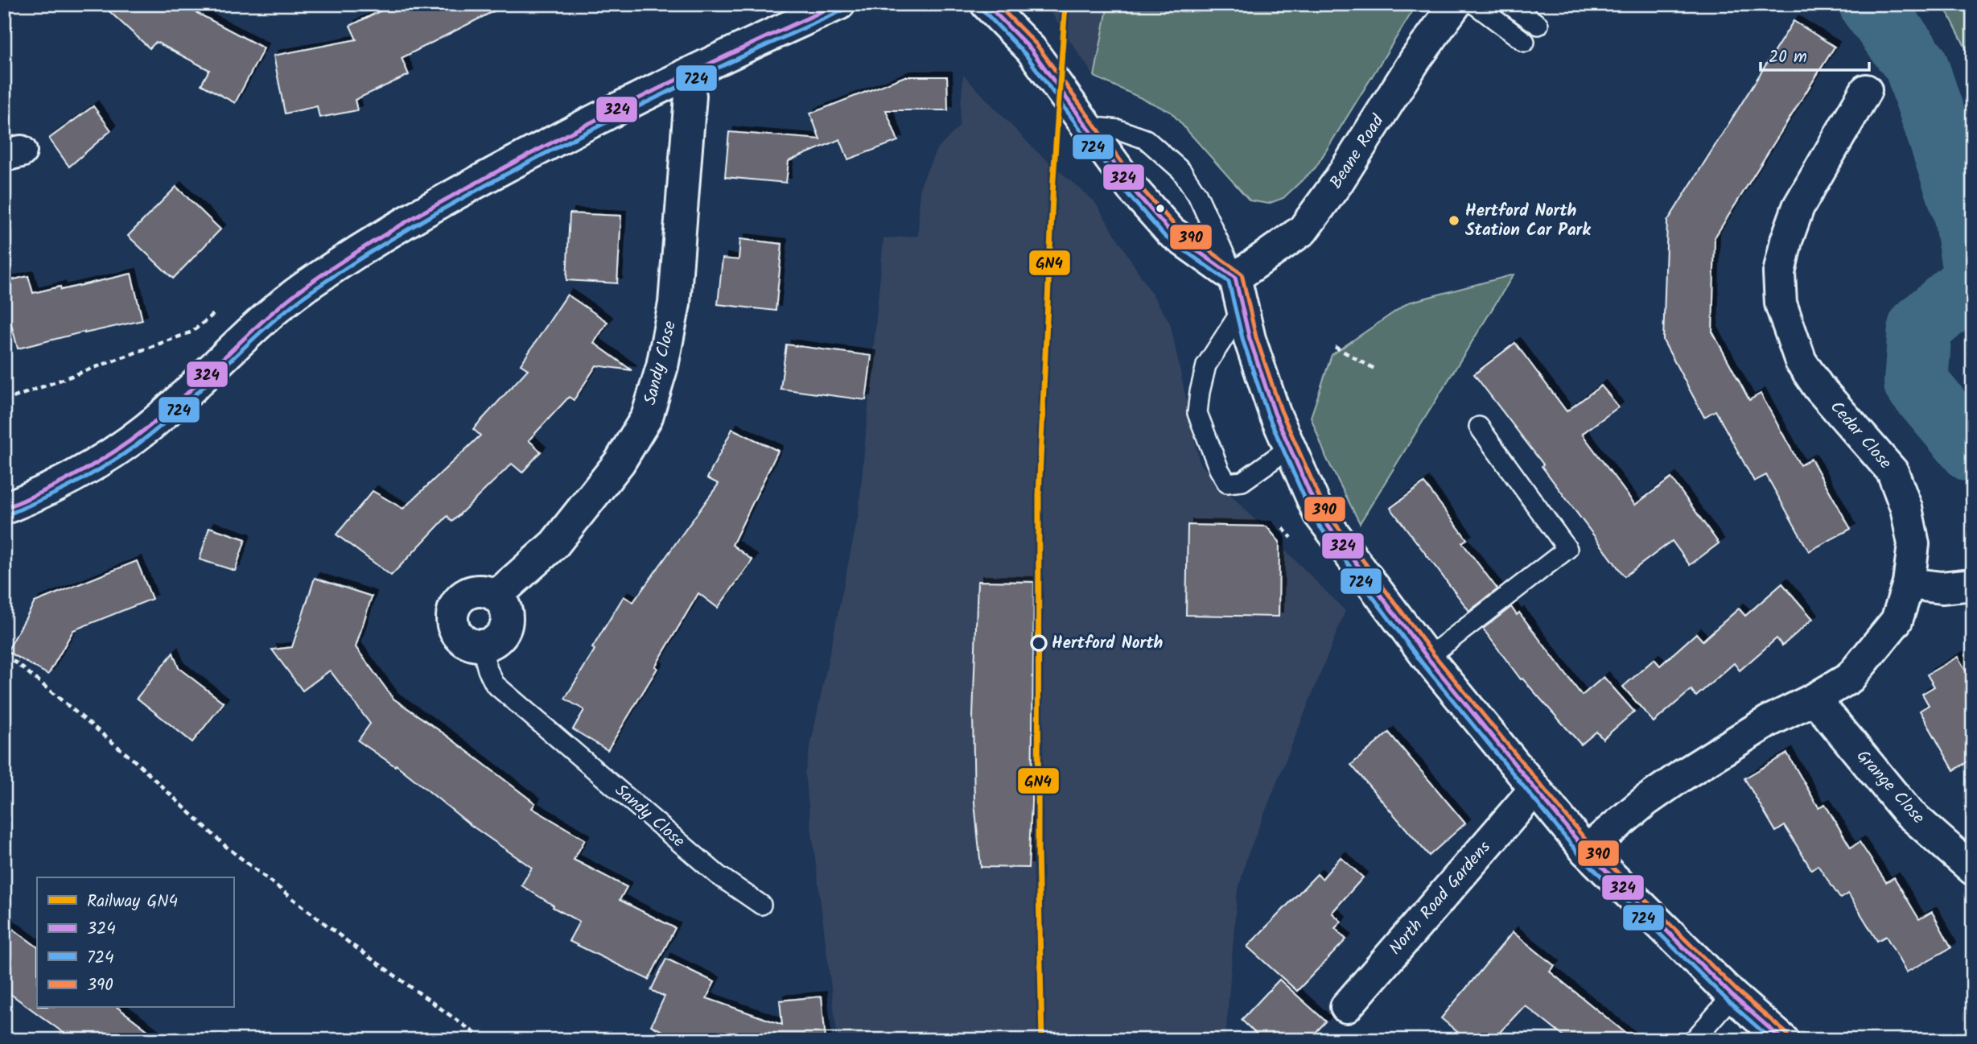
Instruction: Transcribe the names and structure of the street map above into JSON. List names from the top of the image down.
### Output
{
  "streets": {
    "street": [
      "Beane Road",
      "Sandy Close",
      "Cedar Close",
      "Grange Close",
      "North Road Gardens"
    ]
  },
  "crossings": [
    ["Cedar Close", "Grange Close"]
  ],
  "places": ["Hertford North Station Car Park", "Hertford North"],
  "lines": [
    "rail line GN4",
    "transit line 324",
    "transit line 390",
    "transit line 724"
  ],
  "legend": [
    "Railway GN4",
    "324",
    "724",
    "390"
  ],
  "scale_bar": "20 m"
}
